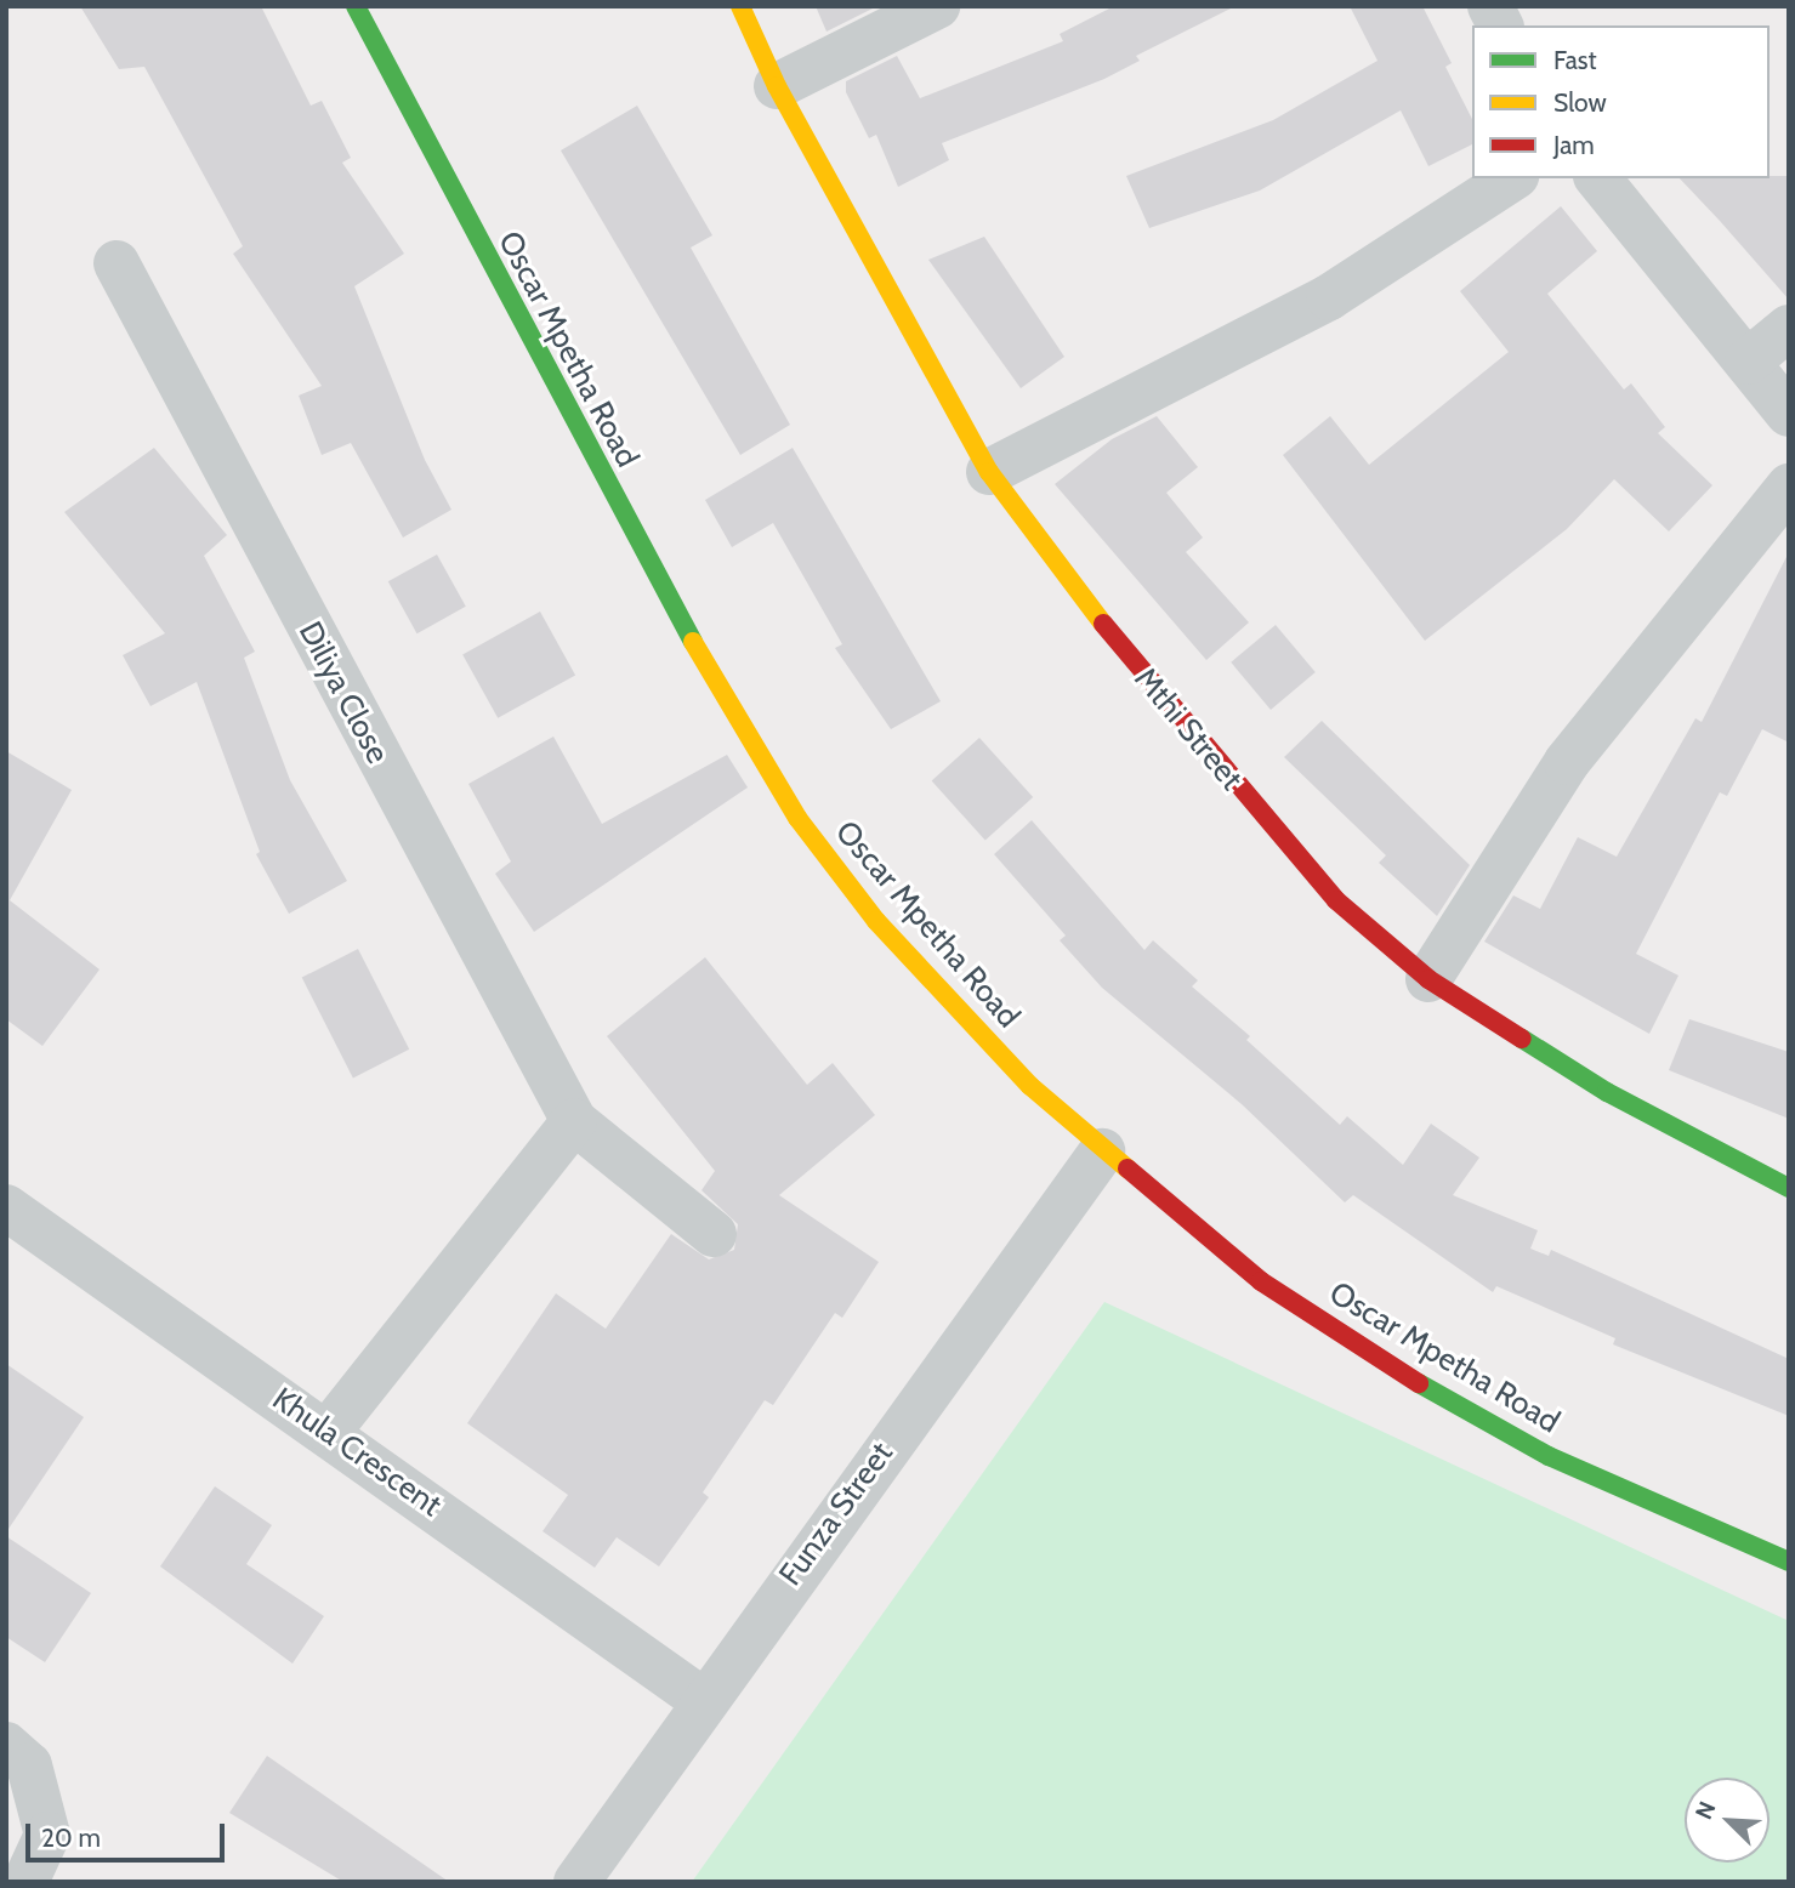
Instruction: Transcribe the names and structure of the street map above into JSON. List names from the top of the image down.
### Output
{
  "streets": {
    "street": [
      "Oscar Mpetha Road",
      "Diliya Close",
      "Mthi Street",
      "Khula Crescent",
      "Funza Street"
    ]
  },
  "crossings": [
    ["Oscar Mpetha Road", "Funza Street"],
    ["Khula Crescent", "Funza Street"]
  ],
  "legend": ["Fast", "Slow", "Jam"],
  "scale_bar": "20 m",
  "north": "top left"
}
